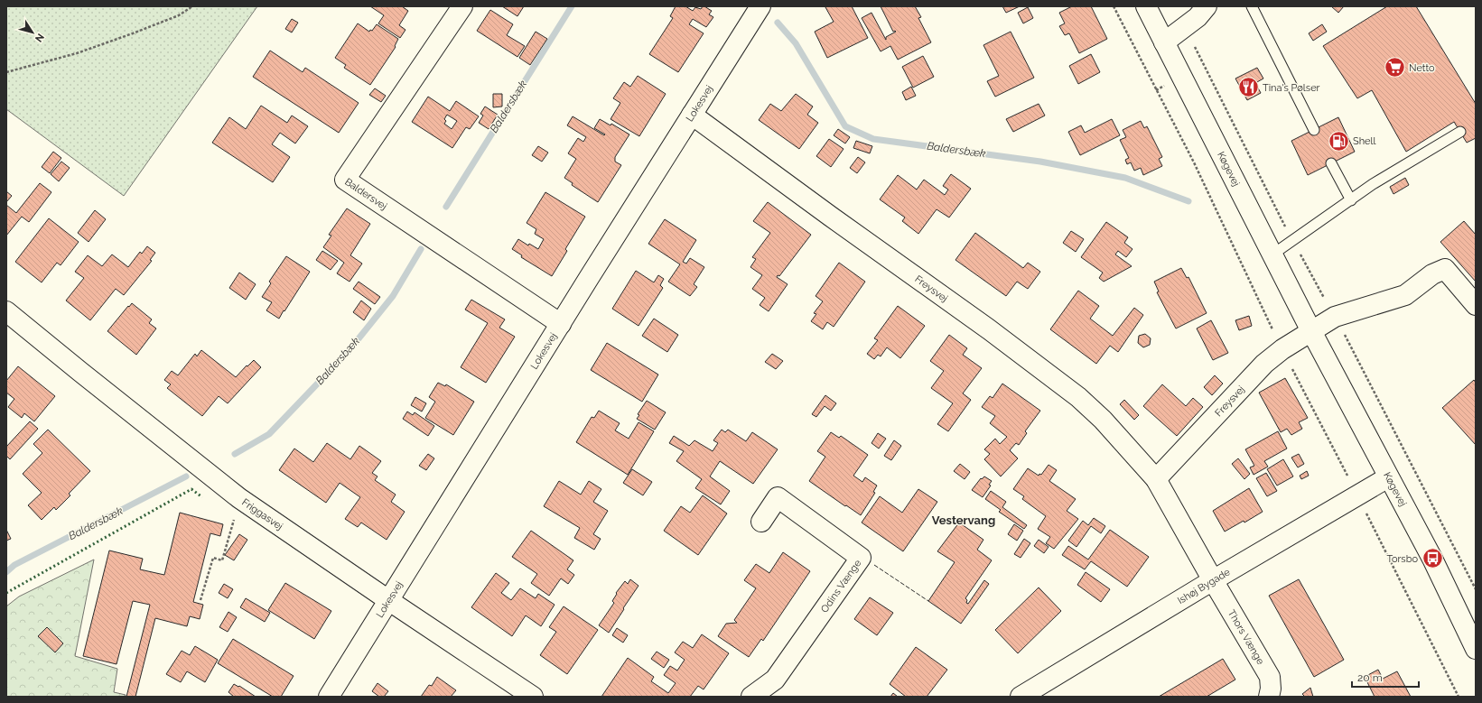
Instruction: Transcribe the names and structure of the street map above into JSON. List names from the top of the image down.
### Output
{
  "streets": {
    "street": [
      "Lokesvej",
      "Køgevej",
      "Baldersvej",
      "Freysvej",
      "Friggasvej",
      "Odins Vænge",
      "Ishøj Bygade",
      "Thors Vænge"
    ]
  },
  "crossings": [
    ["Lokesvej", "Baldersvej"],
    ["Lokesvej", "Freysvej"],
    ["Lokesvej", "Friggasvej"],
    ["Køgevej", "Freysvej"],
    ["Køgevej", "Ishøj Bygade"],
    ["Freysvej", "Ishøj Bygade"],
    ["Freysvej", "Thors Vænge"],
    ["Ishøj Bygade", "Thors Vænge"]
  ],
  "districts": ["Vestervang"],
  "water": ["Baldersbæk"],
  "places": {
    "supermarket": ["Netto"],
    "restaurant": ["Tina's Pølser"],
    "fuel station": ["Shell"],
    "bus stop": ["Torsbo"]
  },
  "scale_bar": "20 m",
  "north": "bottom right"
}
